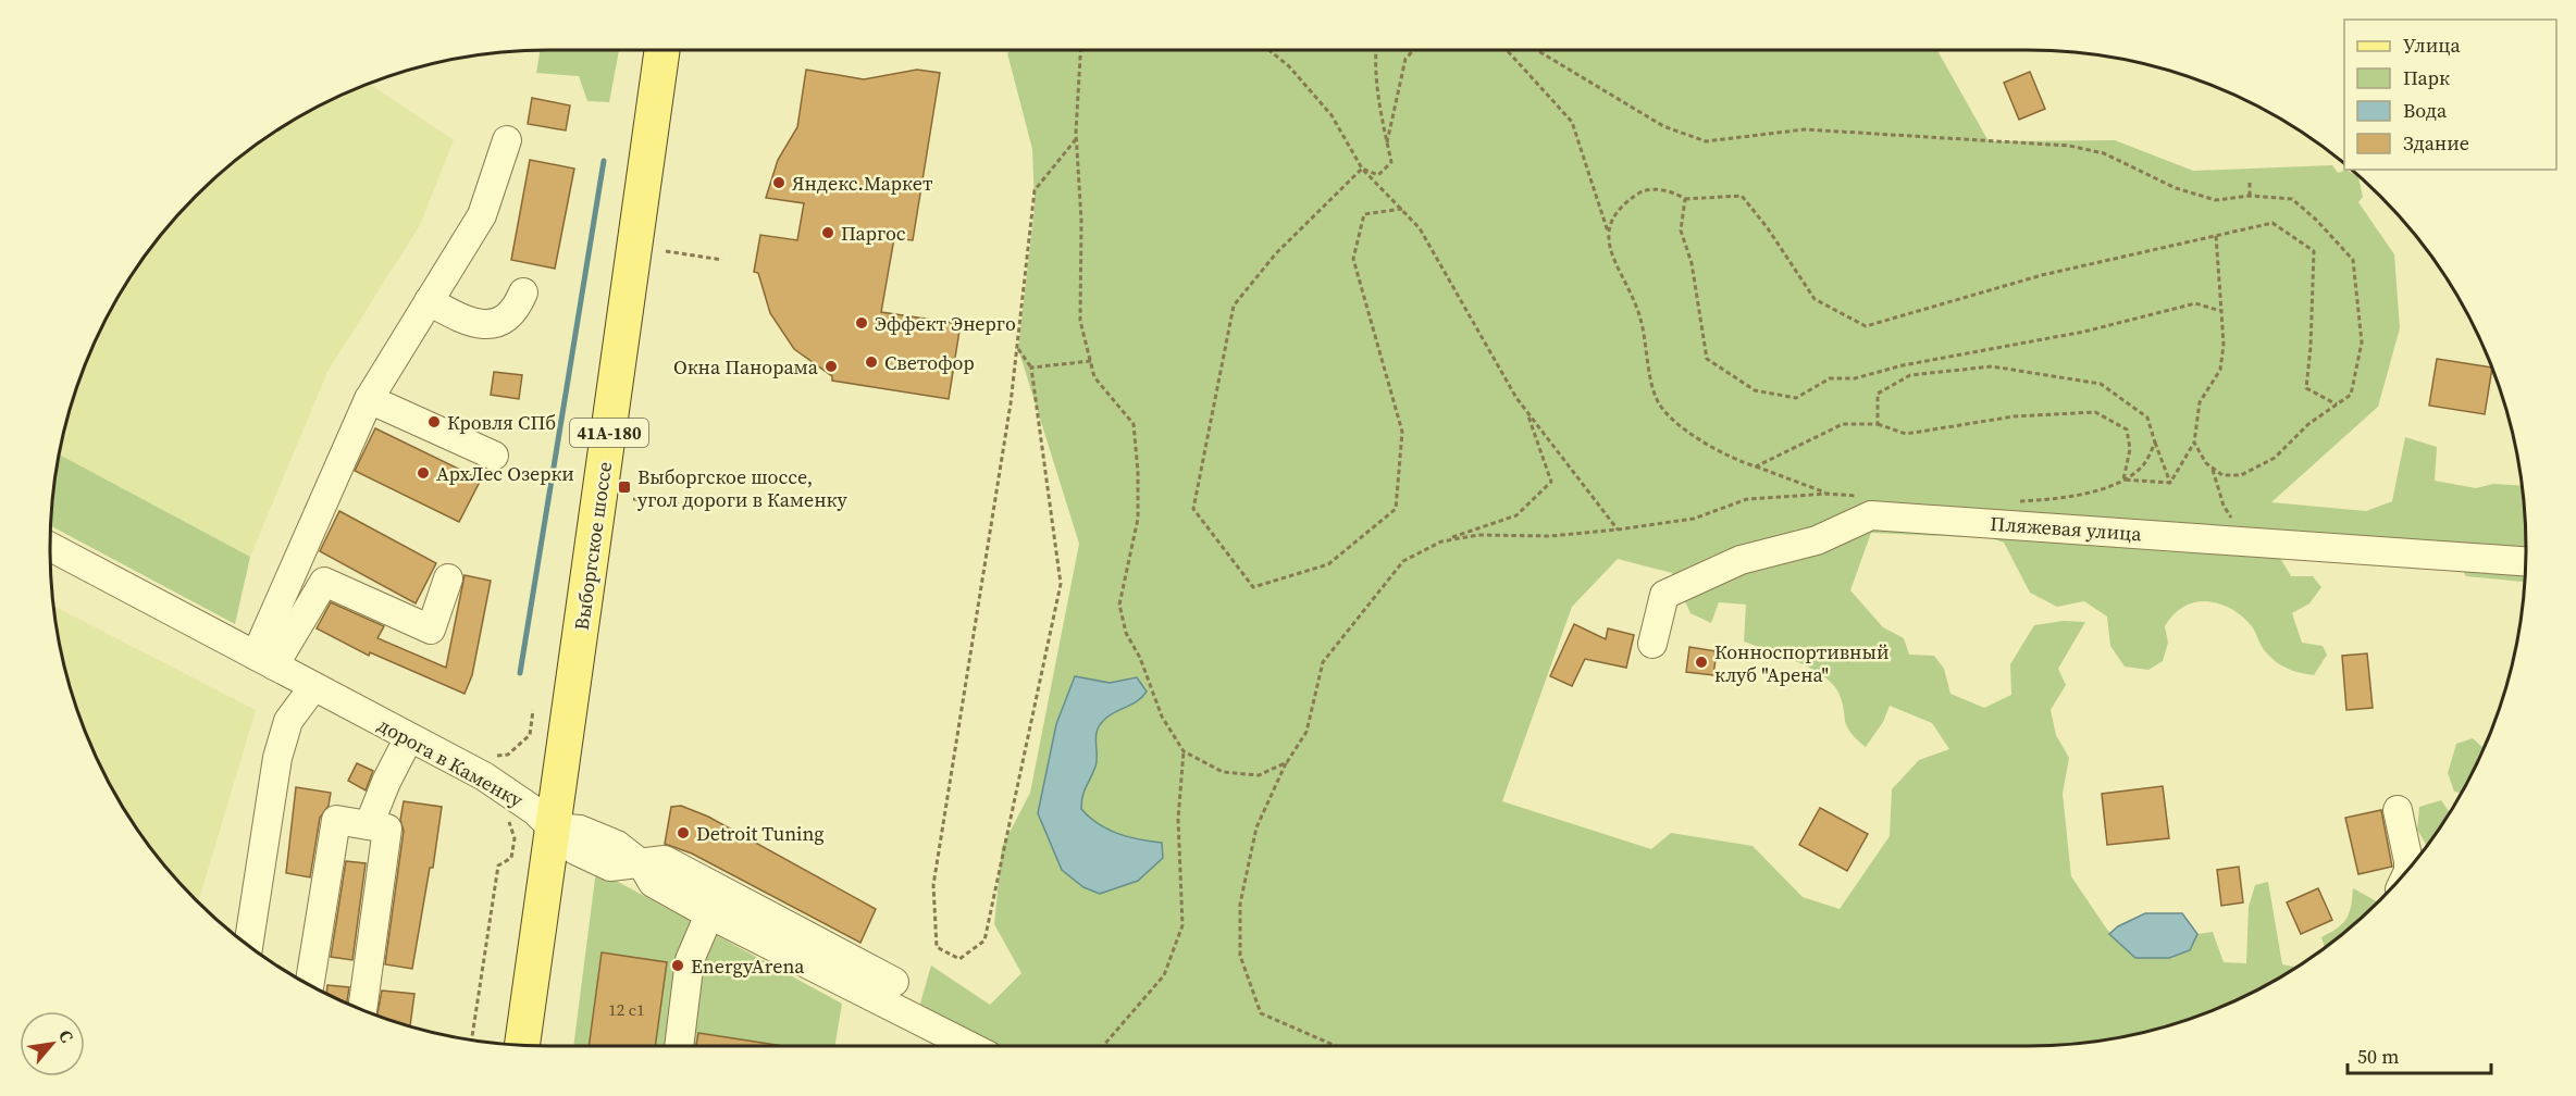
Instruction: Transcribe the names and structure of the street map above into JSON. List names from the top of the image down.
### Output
{
  "streets": {
    "main road": ["41А-180", "Выборгское шоссе"],
    "street": ["Пляжевая улица", "дорога в Каменку"]
  },
  "crossings": [
    ["Выборгское шоссе", "дорога в Каменку"]
  ],
  "places": {
    "other": [
      "Яндекс.Маркет",
      "Паргос",
      "Эффект Энерго",
      "Светофор",
      "Окна Панорама",
      "Кровля СПб",
      "АрхЛес Озерки",
      "Конноспортивный клуб \"Арена\"",
      "Detroit Tuning",
      "EnergyArena"
    ],
    "transit": ["Выборгское шоссе, угол дороги в Каменку"]
  },
  "house_numbers": ["12 с1"],
  "legend": [
    "Улица",
    "Парк",
    "Вода",
    "Здание"
  ],
  "scale_bar": "50 m",
  "north": "top right"
}
